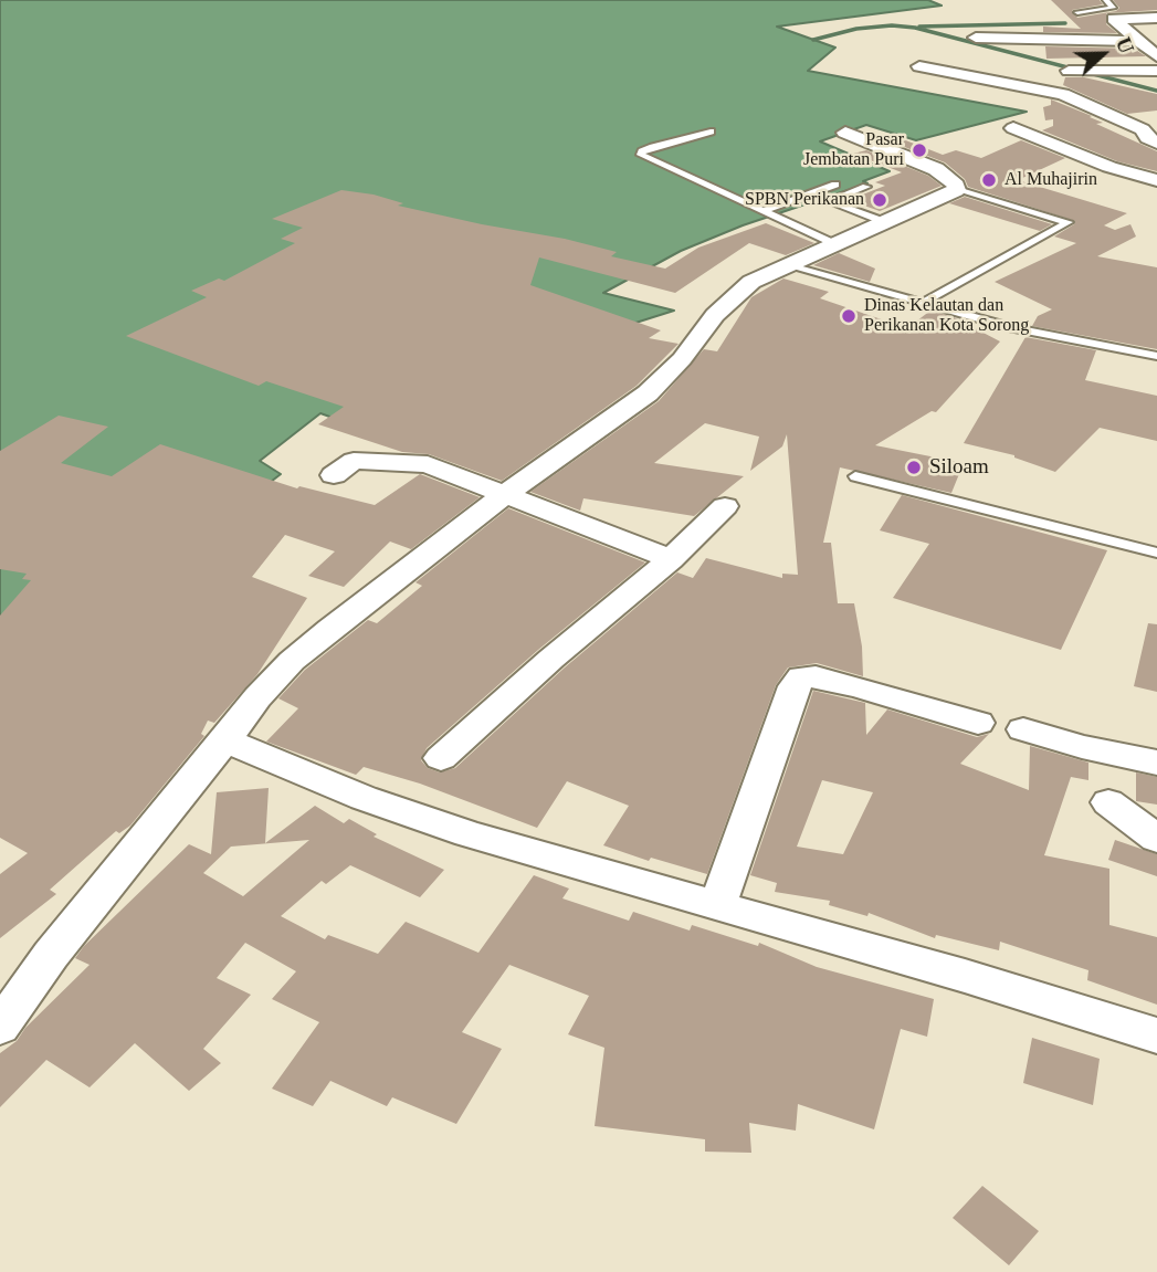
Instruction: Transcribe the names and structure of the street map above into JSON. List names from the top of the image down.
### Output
{
  "places": [
    "Pasar Jembatan Puri",
    "Al Muhajirin",
    "SPBN Perikanan",
    "Dinas Kelautan dan Perikanan Kota Sorong",
    "Siloam"
  ],
  "north": "right"
}
